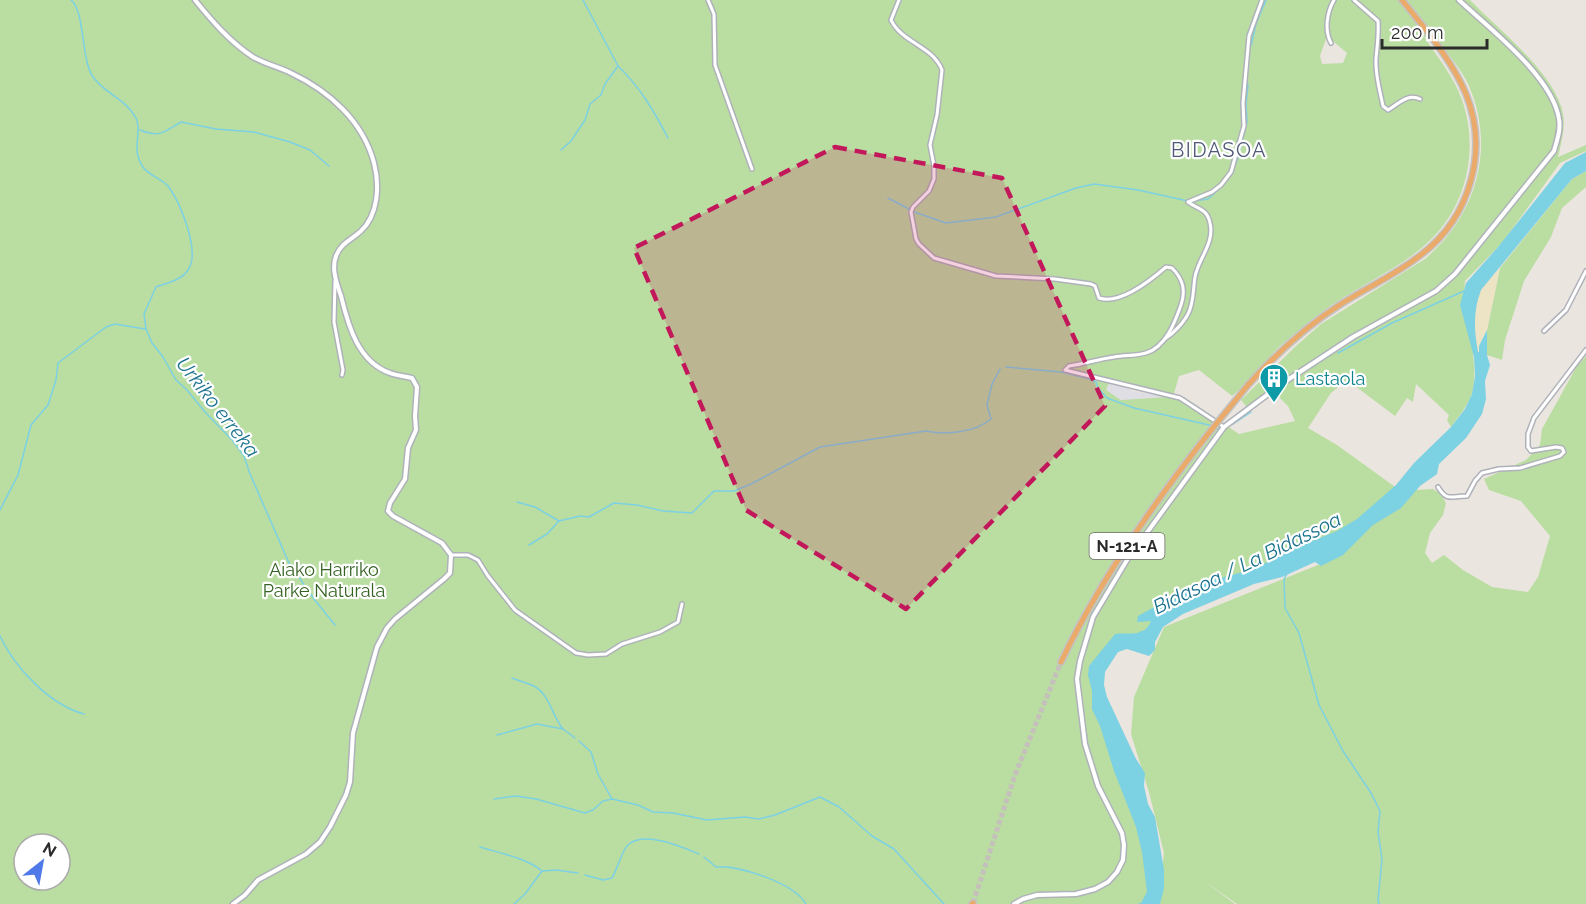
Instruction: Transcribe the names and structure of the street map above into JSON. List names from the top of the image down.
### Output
{
  "streets": {
    "highway": ["N-121-A"]
  },
  "districts": ["BIDASOA"],
  "water": ["Urkiko erreka", "Bidasoa / La Bidassoa"],
  "parks": ["Aiako Harriko Parke Naturala"],
  "places": {
    "building": ["Lastaola"]
  },
  "scale_bar": "200 m",
  "north": "top right"
}
